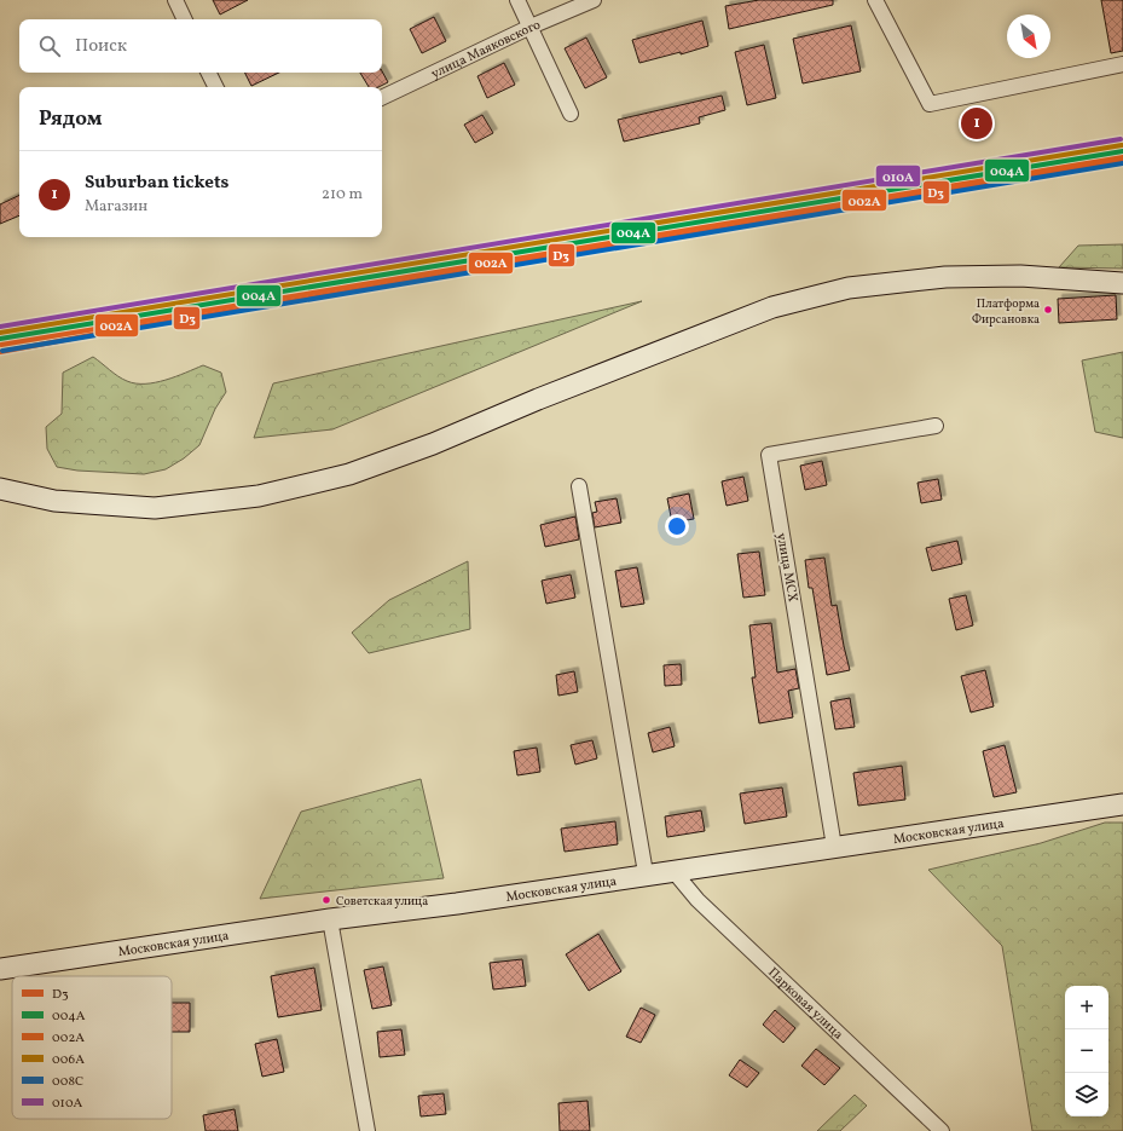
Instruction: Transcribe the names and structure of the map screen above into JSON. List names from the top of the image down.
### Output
{
  "streets": {
    "street": [
      "улица Маяковского",
      "улица МСХ",
      "Московская улица",
      "Парковая улица"
    ]
  },
  "crossings": [
    ["улица МСХ", "Московская улица"],
    ["Московская улица", "Парковая улица"]
  ],
  "places": ["Платформа Фирсановка", "Советская улица"],
  "lines": [
    "transit line 010А",
    "transit line 006А",
    "transit line 004А",
    "transit line 002А",
    "transit line D3",
    "transit line 008С"
  ],
  "legend": [
    "D3",
    "004А",
    "002А",
    "006А",
    "008С",
    "010А"
  ],
  "north": "bottom right",
  "page": {
    "search": "Поиск",
    "heading": "Рядом",
    "pins": "1",
    "list": [
      {
        "mark": "1",
        "name": "Suburban tickets",
        "note": "Магазин",
        "value": "210 m"
      }
    ],
    "map_buttons": ["+", "−"]
  }
}
